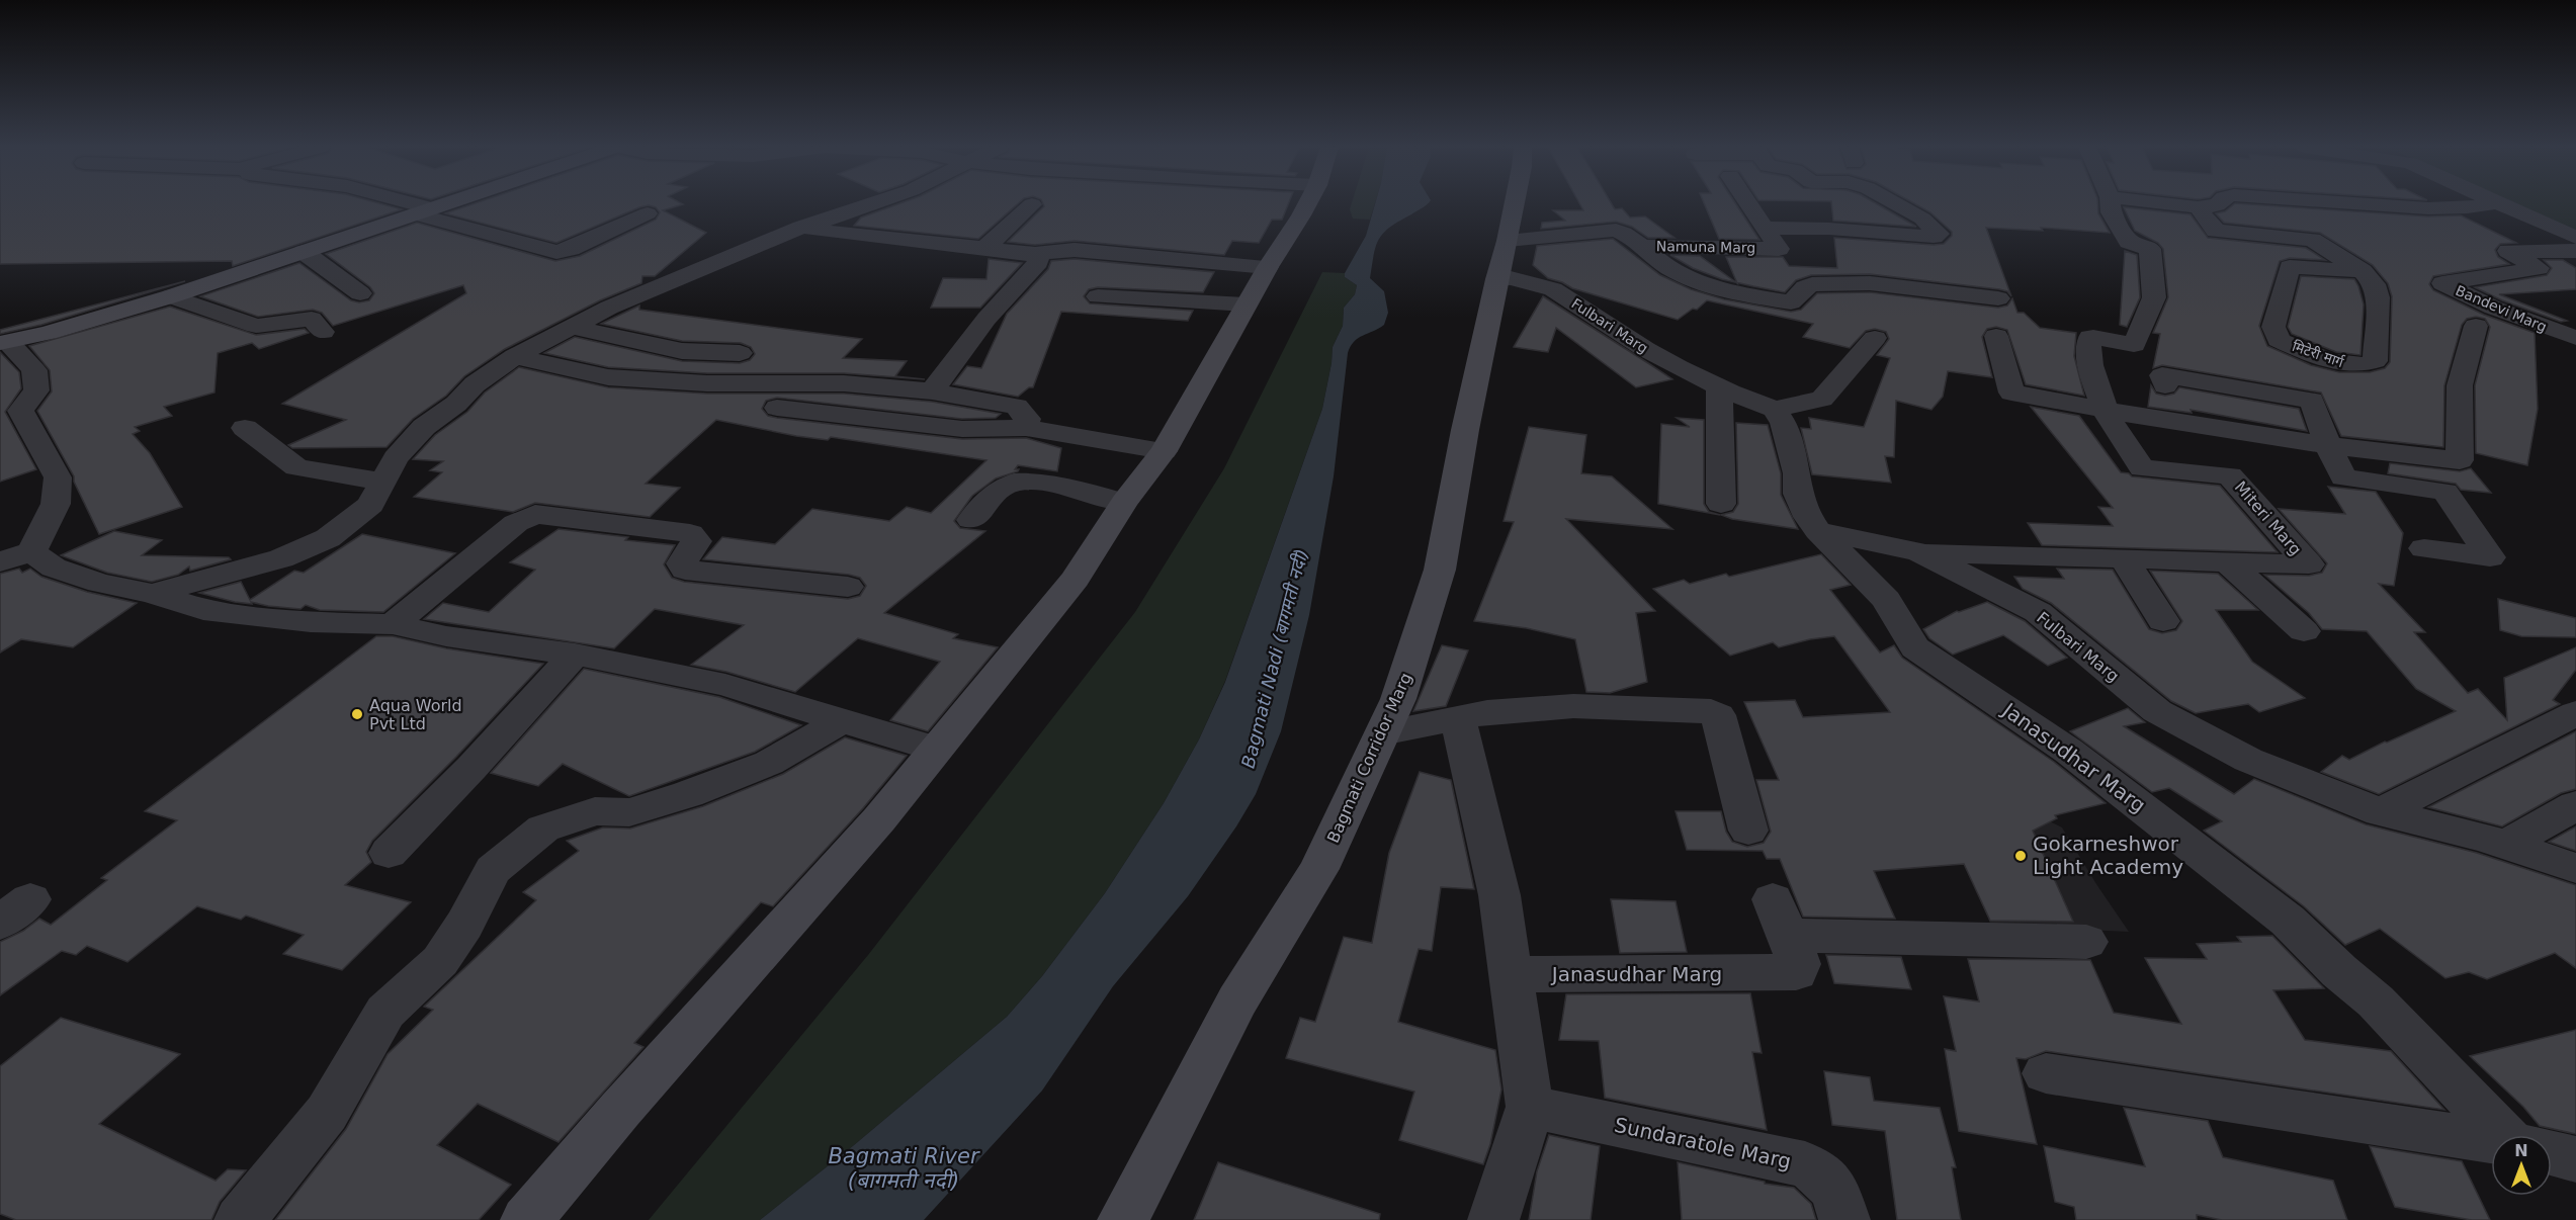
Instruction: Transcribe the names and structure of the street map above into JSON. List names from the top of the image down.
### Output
{
  "streets": {
    "street": [
      "Namuna Marg",
      "Bandevi Marg",
      "Fulbari Marg",
      "मिटेरी मार्ग",
      "Miteri Marg",
      "Bagmati Corridor Marg",
      "Janasudhar Marg",
      "Sundaratole Marg"
    ]
  },
  "crossings": [
    ["Fulbari Marg", "Miteri Marg"],
    ["Fulbari Marg", "Bagmati Corridor Marg"],
    ["Fulbari Marg", "Janasudhar Marg"]
  ],
  "water": ["Bagmati Nadi (बागमती नदी)", "Bagmati River (बागमती नदी)"],
  "places": ["Aqua World Pvt Ltd", "Gokarneshwor Light Academy"],
  "north": "top"
}
